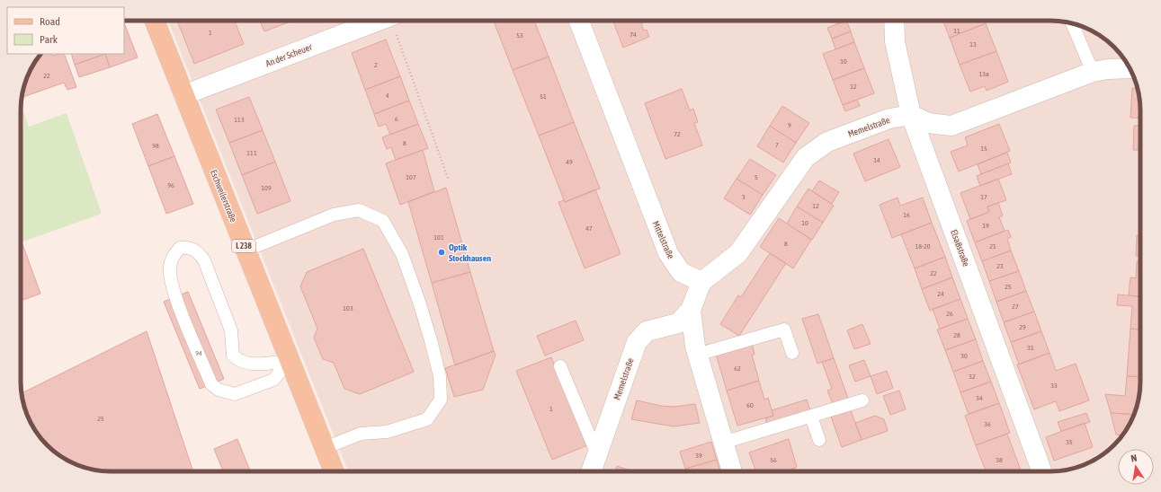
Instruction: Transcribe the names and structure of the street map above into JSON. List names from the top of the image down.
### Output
{
  "streets": {
    "main road": ["Eschweilerstraße", "L 238"],
    "street": [
      "An der Scheuer",
      "Memelstraße",
      "Mittelstraße",
      "Elsaßstraße"
    ]
  },
  "crossings": [
    ["An der Scheuer", "Eschweilerstraße"],
    ["Memelstraße", "Mittelstraße"],
    ["Memelstraße", "Elsaßstraße"]
  ],
  "places": ["Optik Stockhausen"],
  "house_numbers": [
    "11",
    "1",
    "74",
    "53",
    "13",
    "10",
    "2",
    "13a",
    "22",
    "12",
    "4",
    "51",
    "6",
    "113",
    "9",
    "72",
    "8",
    "7",
    "98",
    "15",
    "111",
    "14",
    "49",
    "107",
    "5",
    "96",
    "109",
    "3",
    "17",
    "12",
    "16",
    "10",
    "19",
    "47",
    "101",
    "8",
    "18-20",
    "21",
    "23",
    "22",
    "25",
    "24",
    "27",
    "103",
    "26",
    "29",
    "28",
    "31",
    "94",
    "30",
    "62",
    "32",
    "33",
    "34",
    "60",
    "1",
    "25",
    "36",
    "35",
    "39",
    "56",
    "38"
  ],
  "legend": ["Road", "Park"],
  "north": "top"
}
